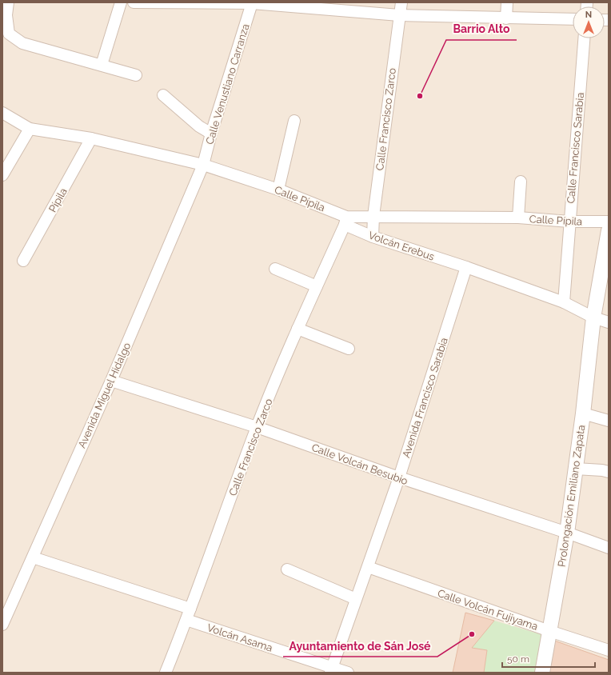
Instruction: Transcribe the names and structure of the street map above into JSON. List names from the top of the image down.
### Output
{
  "streets": {
    "street": [
      "Calle Venustiano Carranza",
      "Calle Francisco Zarco",
      "Calle Francisco Sarabia",
      "Calle Pípila",
      "Pípila",
      "Volcán Erebus",
      "Avenida Miguel Hidalgo",
      "Avenida Francisco Sarabia",
      "Calle Volcán Besubio",
      "Prolongación Emiliano Zapata",
      "Calle Volcán Fujiyama",
      "Volcán Asama"
    ]
  },
  "crossings": [
    ["Calle Venustiano Carranza", "Calle Pípila"],
    ["Calle Venustiano Carranza", "Avenida Miguel Hidalgo"],
    ["Calle Francisco Zarco", "Calle Pípila"],
    ["Calle Francisco Zarco", "Volcán Erebus"],
    ["Calle Francisco Zarco", "Calle Volcán Besubio"],
    ["Calle Francisco Zarco", "Volcán Asama"],
    ["Calle Francisco Sarabia", "Calle Pípila"],
    ["Calle Francisco Sarabia", "Volcán Erebus"],
    ["Calle Pípila", "Pípila"],
    ["Calle Pípila", "Volcán Erebus"],
    ["Calle Pípila", "Avenida Miguel Hidalgo"],
    ["Volcán Erebus", "Avenida Francisco Sarabia"],
    ["Volcán Erebus", "Prolongación Emiliano Zapata"],
    ["Avenida Miguel Hidalgo", "Calle Volcán Besubio"],
    ["Avenida Francisco Sarabia", "Calle Volcán Besubio"],
    ["Avenida Francisco Sarabia", "Calle Volcán Fujiyama"],
    ["Avenida Francisco Sarabia", "Volcán Asama"],
    ["Calle Volcán Besubio", "Prolongación Emiliano Zapata"],
    ["Prolongación Emiliano Zapata", "Calle Volcán Fujiyama"]
  ],
  "places": ["Barrio Alto", "Ayuntamiento de Sán José"],
  "scale_bar": "50 m",
  "north": "top"
}
